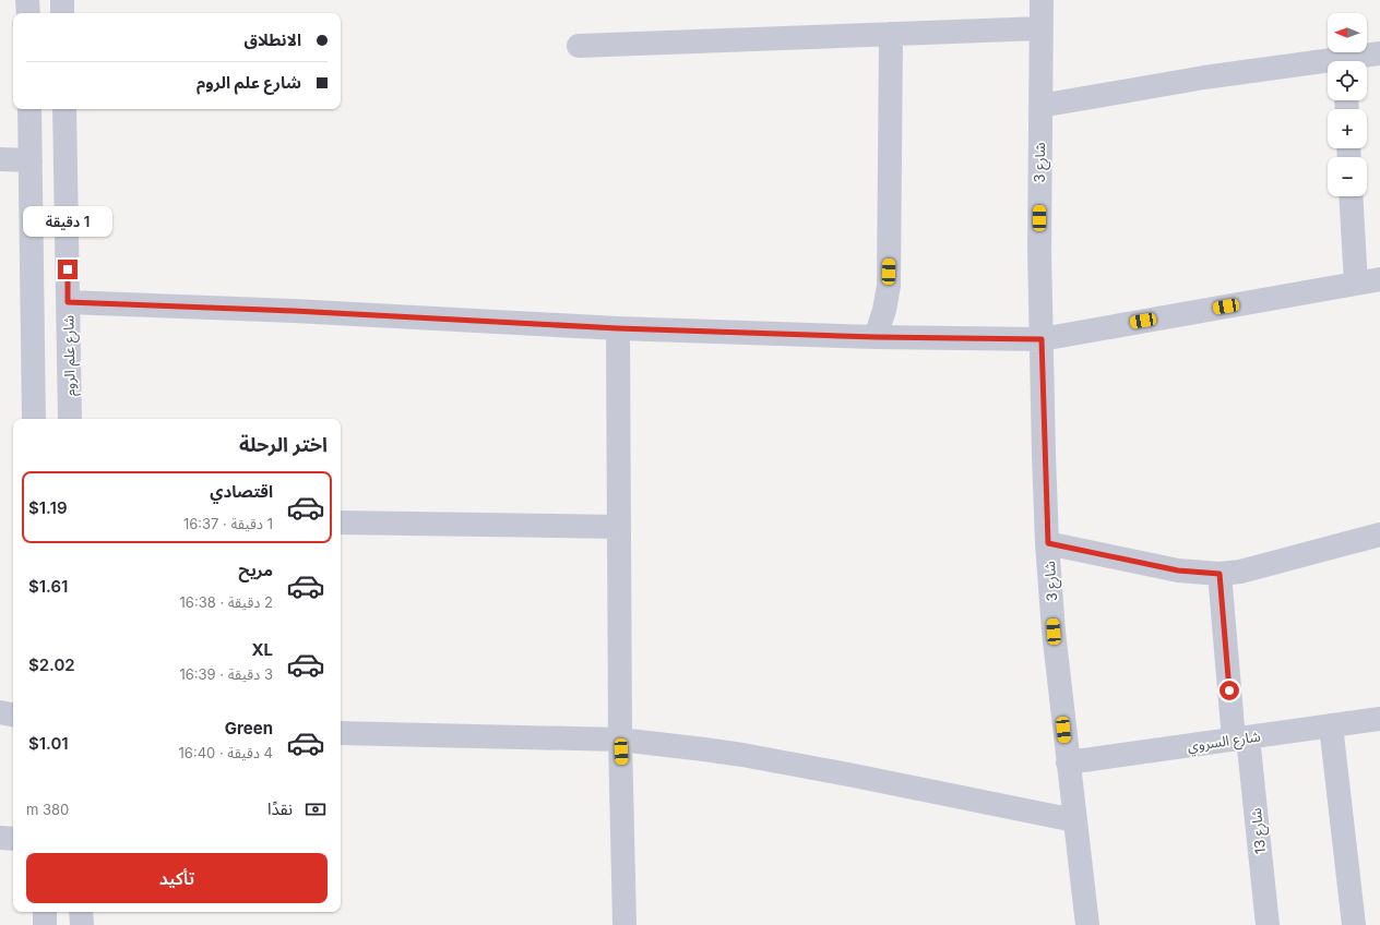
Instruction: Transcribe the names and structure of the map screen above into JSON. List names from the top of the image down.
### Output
{
  "streets": {
    "street": [
      "شارع 3",
      "شارع علم الروم",
      "شارع السروي",
      "شارع 13"
    ]
  },
  "crossings": [
    ["شارع 3", "شارع السروي"],
    ["شارع السروي", "شارع 13"]
  ],
  "north": "left",
  "page": {
    "map_buttons": ["+", "−"],
    "banner": ["الانطلاق", "شارع علم الروم"],
    "bubble": "1 دقيقة",
    "heading": "اختر الرحلة",
    "list": [
      {
        "name": "اقتصادي",
        "note": "1 دقيقة · 16:37",
        "value": "$1.19"
      },
      {
        "name": "مريح",
        "note": "2 دقيقة · 16:38",
        "value": "$1.61"
      },
      {
        "name": "XL",
        "note": "3 دقيقة · 16:39",
        "value": "$2.02"
      },
      {
        "name": "Green",
        "note": "4 دقيقة · 16:40",
        "value": "$1.01"
      }
    ],
    "pay": ["نقدًا", "380 m"],
    "buttons": "تأكيد"
  }
}
